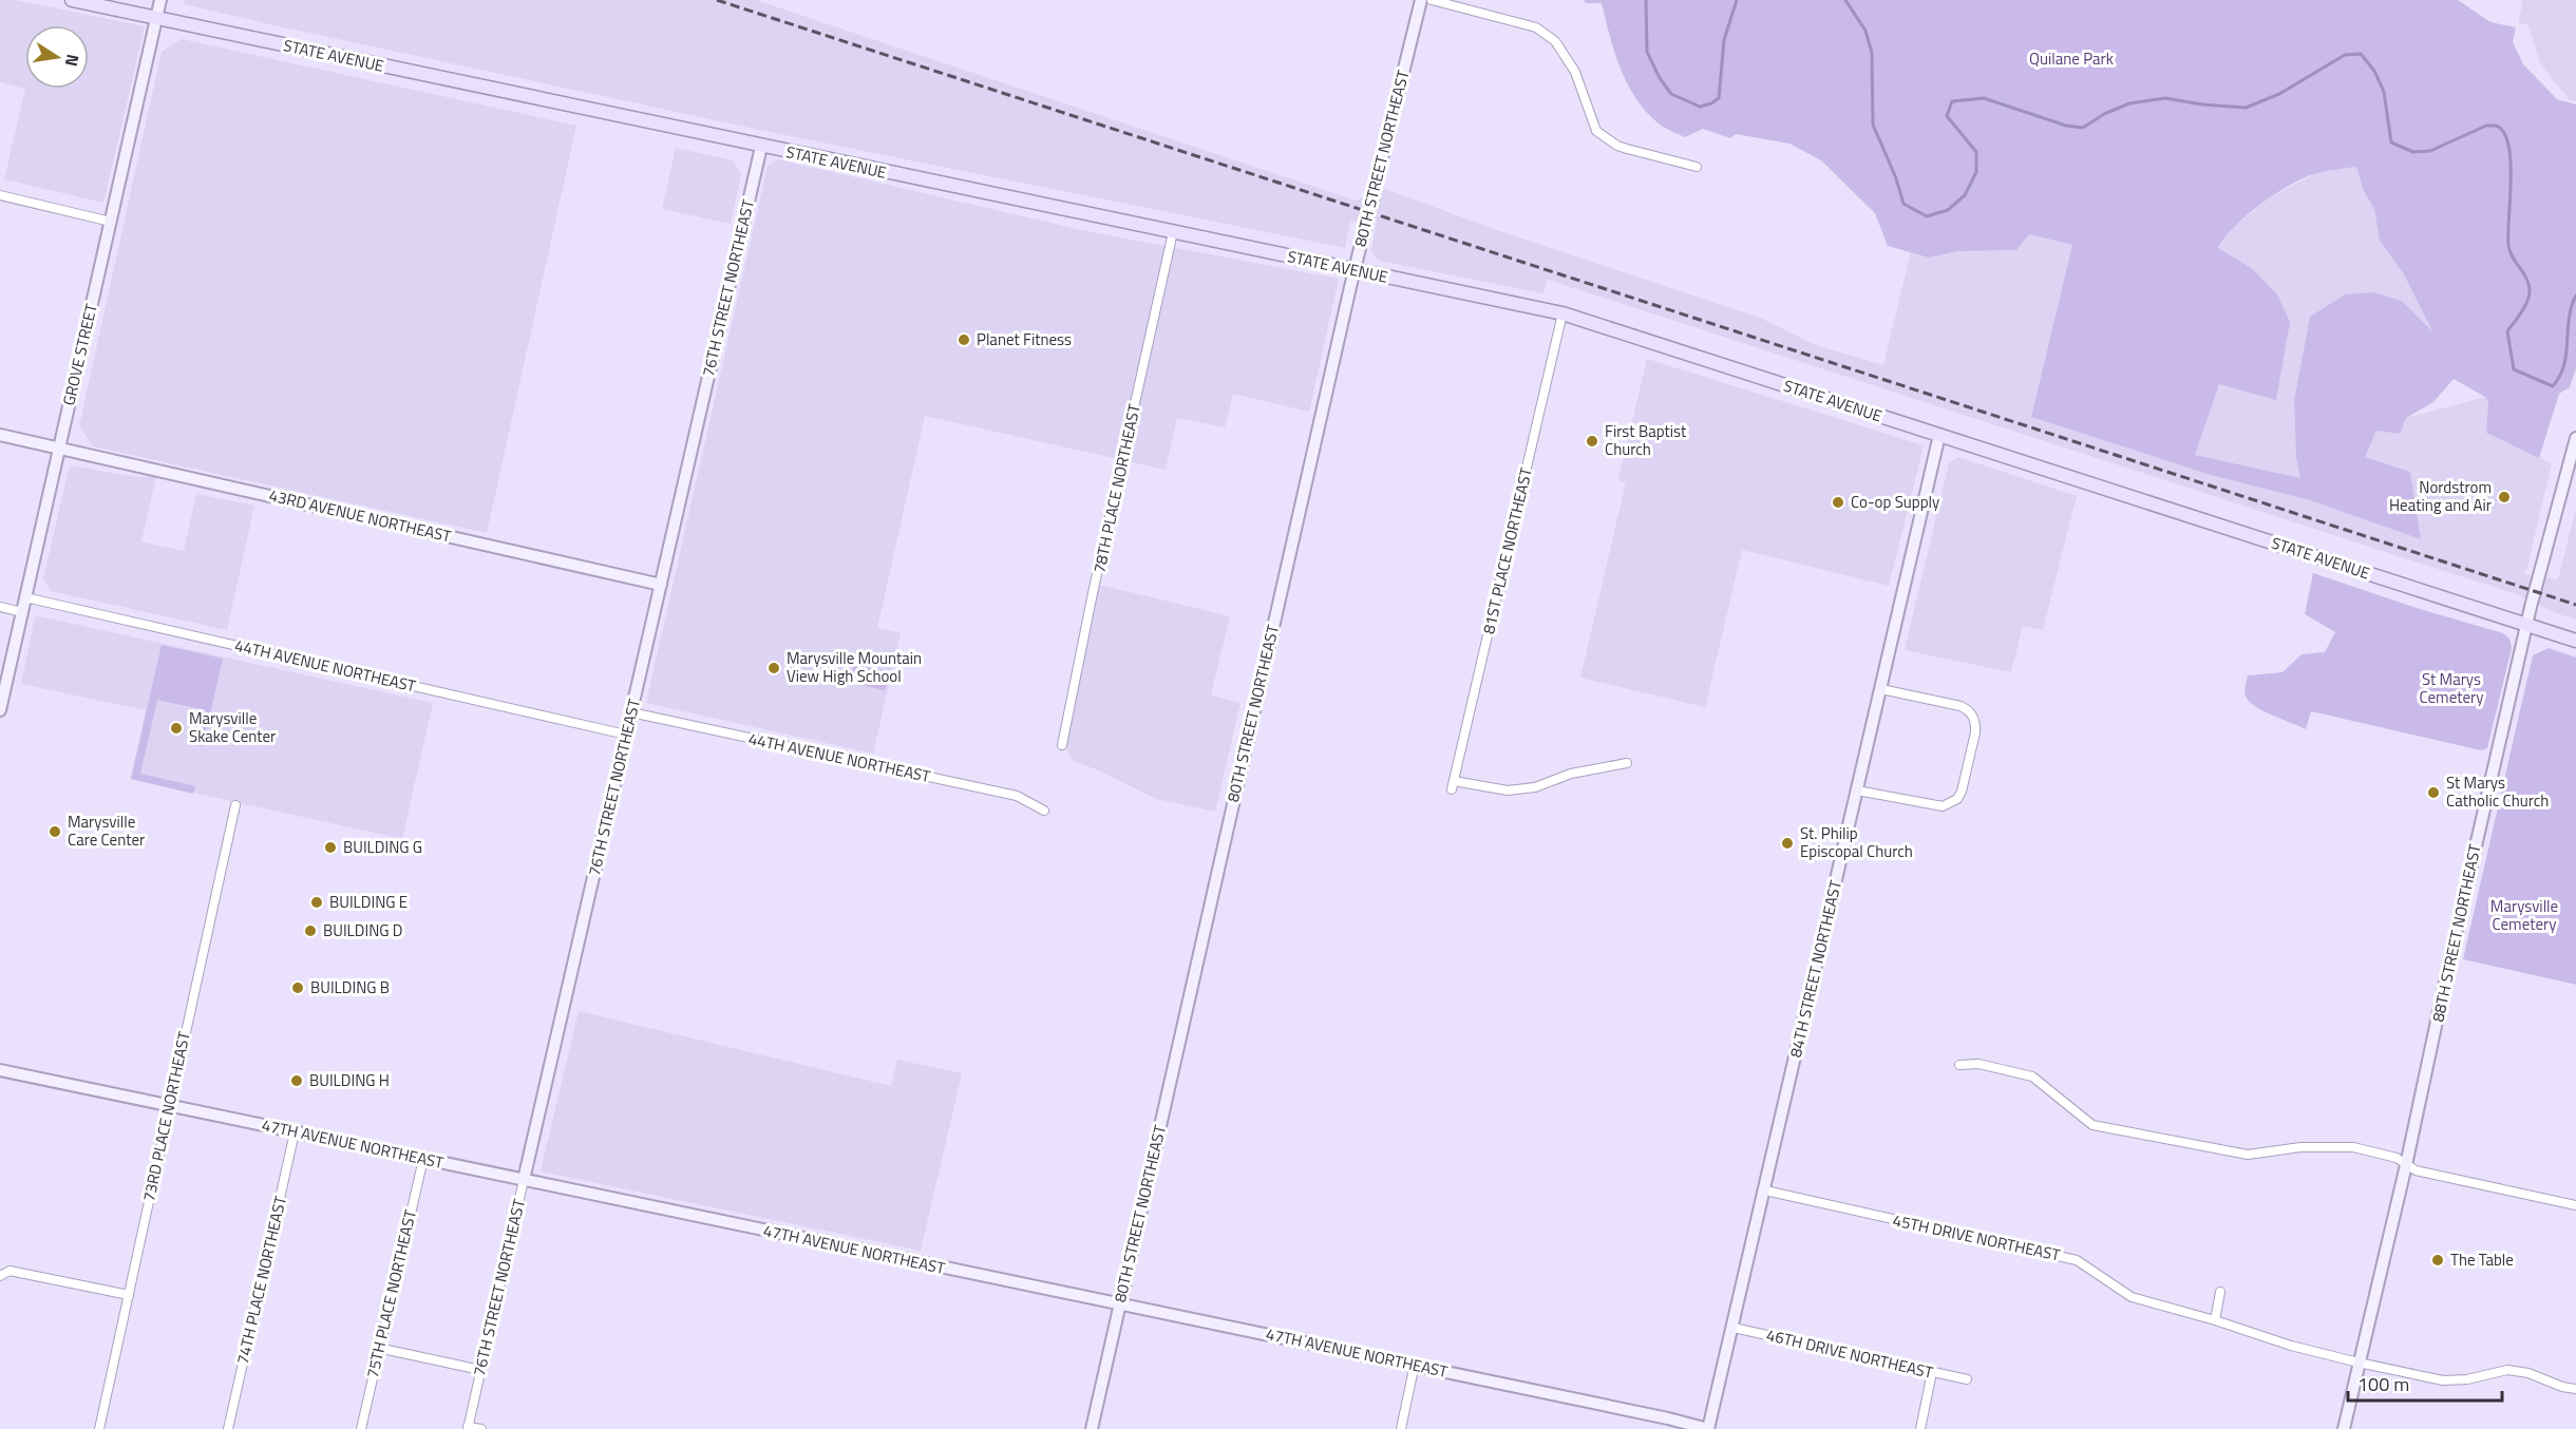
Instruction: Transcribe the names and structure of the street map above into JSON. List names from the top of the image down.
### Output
{
  "streets": {
    "main road": ["STATE AVENUE"],
    "street": [
      "80TH STREET NORTHEAST",
      "76TH STREET NORTHEAST",
      "GROVE STREET",
      "78TH PLACE NORTHEAST",
      "43RD AVENUE NORTHEAST",
      "81ST PLACE NORTHEAST",
      "44TH AVENUE NORTHEAST",
      "88TH STREET NORTHEAST",
      "84TH STREET NORTHEAST",
      "73RD PLACE NORTHEAST",
      "47TH AVENUE NORTHEAST",
      "45TH DRIVE NORTHEAST",
      "74TH PLACE NORTHEAST",
      "75TH PLACE NORTHEAST",
      "46TH DRIVE NORTHEAST"
    ]
  },
  "crossings": [
    ["STATE AVENUE", "80TH STREET NORTHEAST"],
    ["STATE AVENUE", "76TH STREET NORTHEAST"],
    ["STATE AVENUE", "GROVE STREET"],
    ["STATE AVENUE", "78TH PLACE NORTHEAST"],
    ["STATE AVENUE", "81ST PLACE NORTHEAST"],
    ["STATE AVENUE", "88TH STREET NORTHEAST"],
    ["STATE AVENUE", "84TH STREET NORTHEAST"],
    ["80TH STREET NORTHEAST", "47TH AVENUE NORTHEAST"],
    ["76TH STREET NORTHEAST", "43RD AVENUE NORTHEAST"],
    ["76TH STREET NORTHEAST", "44TH AVENUE NORTHEAST"],
    ["76TH STREET NORTHEAST", "47TH AVENUE NORTHEAST"],
    ["GROVE STREET", "43RD AVENUE NORTHEAST"],
    ["GROVE STREET", "44TH AVENUE NORTHEAST"],
    ["88TH STREET NORTHEAST", "45TH DRIVE NORTHEAST"],
    ["84TH STREET NORTHEAST", "47TH AVENUE NORTHEAST"],
    ["84TH STREET NORTHEAST", "45TH DRIVE NORTHEAST"],
    ["84TH STREET NORTHEAST", "46TH DRIVE NORTHEAST"],
    ["73RD PLACE NORTHEAST", "47TH AVENUE NORTHEAST"],
    ["47TH AVENUE NORTHEAST", "74TH PLACE NORTHEAST"],
    ["47TH AVENUE NORTHEAST", "75TH PLACE NORTHEAST"]
  ],
  "parks": ["Quilane Park", "St Marys Cemetery", "Marysville Cemetery"],
  "places": [
    "Planet Fitness",
    "First Baptist Church",
    "Nordstrom Heating and Air",
    "Co-op Supply",
    "Marysville Mountain View High School",
    "Marysville Skake Center",
    "St Marys Catholic Church",
    "Marysville Care Center",
    "St. Philip Episcopal Church",
    "BUILDING G",
    "BUILDING E",
    "BUILDING D",
    "BUILDING B",
    "BUILDING H",
    "The Table"
  ],
  "scale_bar": "100 m",
  "north": "right"
}
